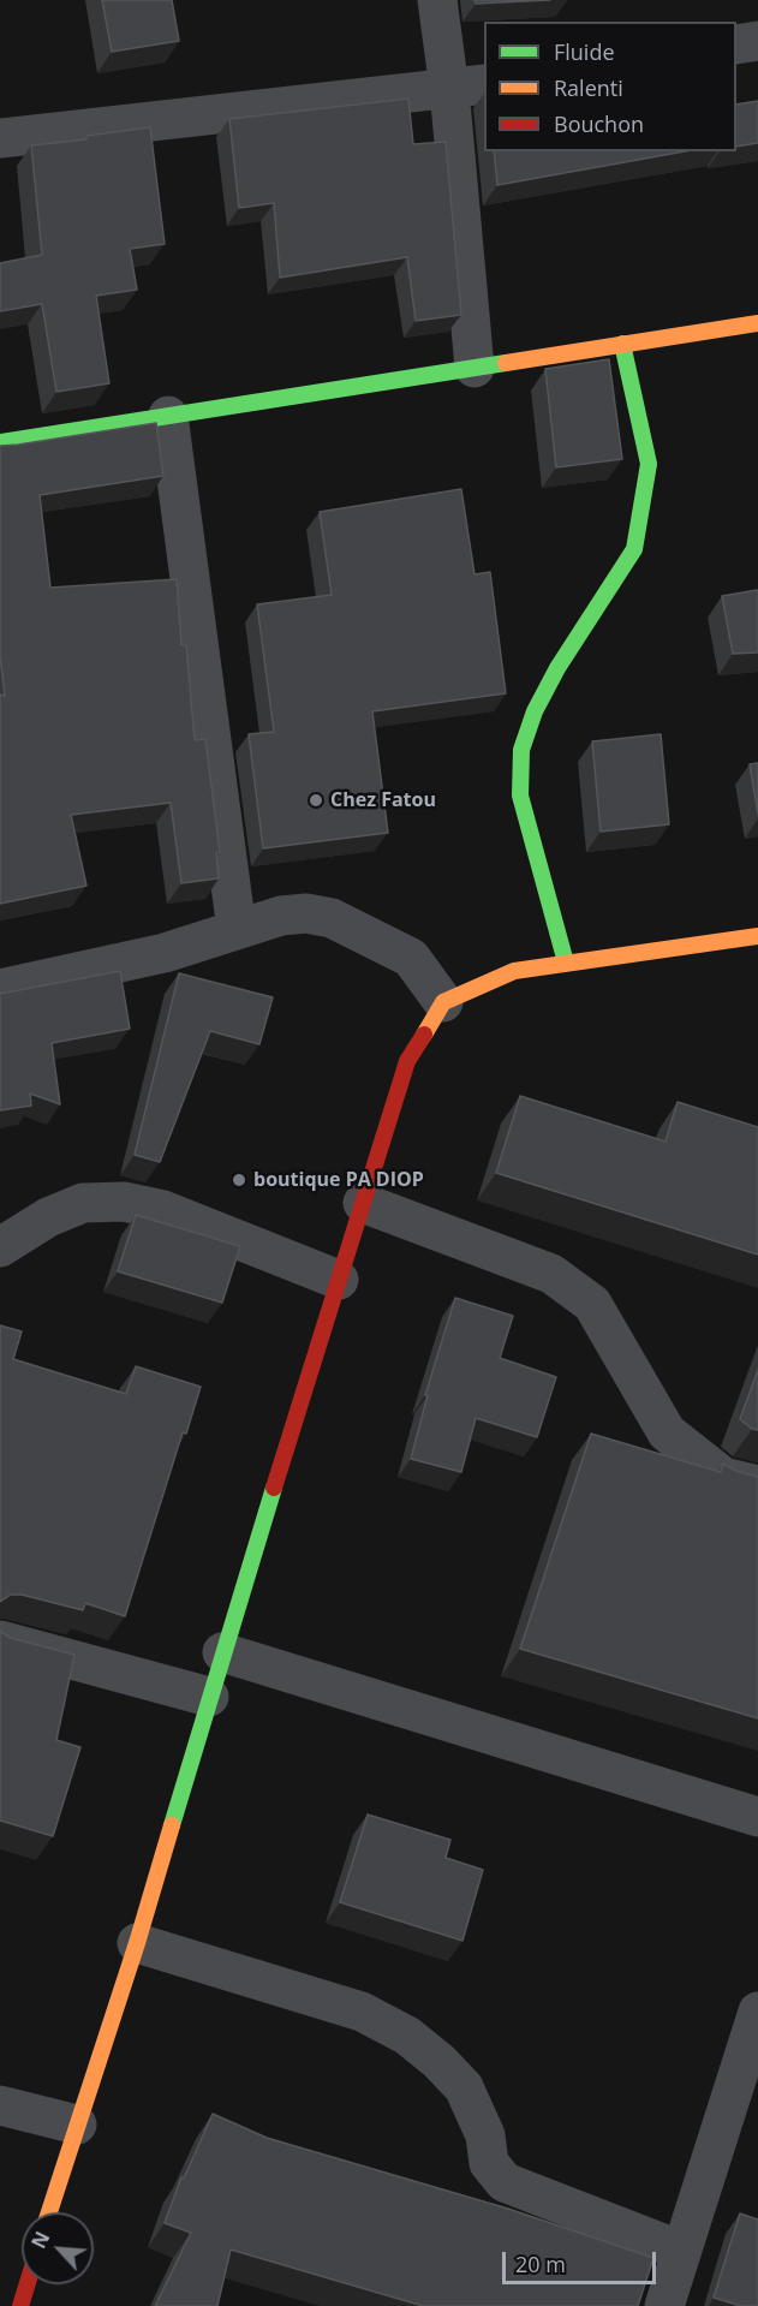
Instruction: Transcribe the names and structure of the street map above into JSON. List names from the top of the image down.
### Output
{
  "places": ["Chez Fatou", "boutique PA DIOP"],
  "legend": ["Fluide", "Ralenti", "Bouchon"],
  "scale_bar": "20 m",
  "north": "top left"
}
